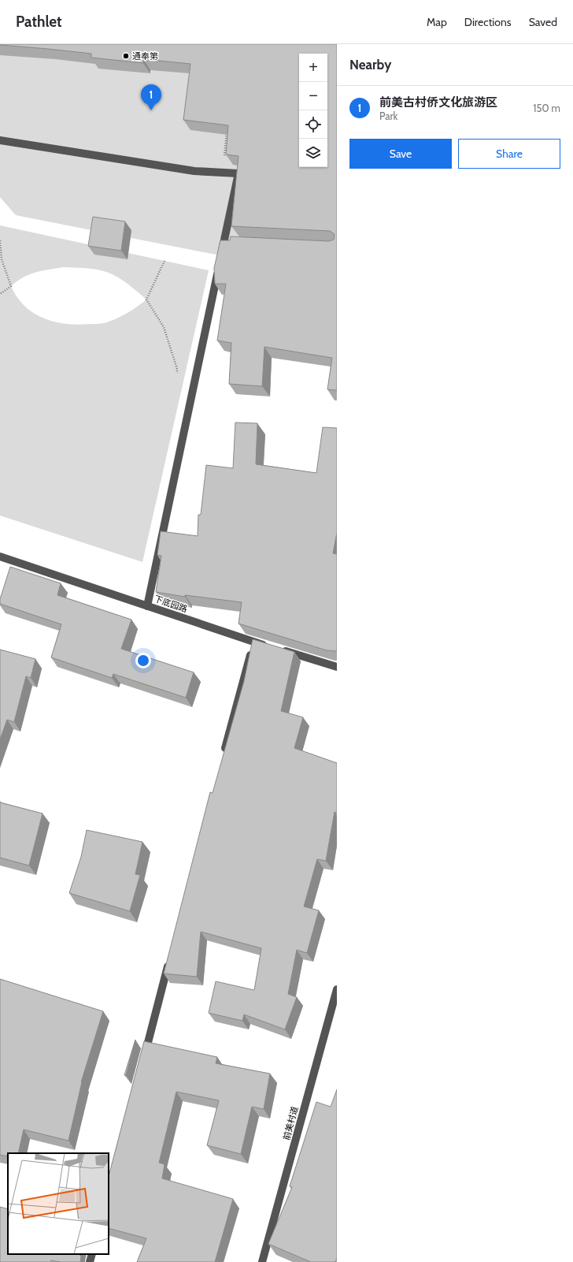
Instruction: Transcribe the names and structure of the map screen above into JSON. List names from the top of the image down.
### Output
{
  "streets": {
    "street": ["下底园路", "前美村道"]
  },
  "places": ["通奉第"],
  "page": {
    "header": "Pathlet",
    "nav": ["Map", "Directions", "Saved"],
    "heading": "Nearby",
    "map_buttons": ["+", "−"],
    "pins": "1",
    "list": [
      {
        "mark": "1",
        "name": "前美古村侨文化旅游区",
        "note": "Park",
        "value": "150 m"
      }
    ],
    "buttons": ["Save", "Share"]
  }
}
